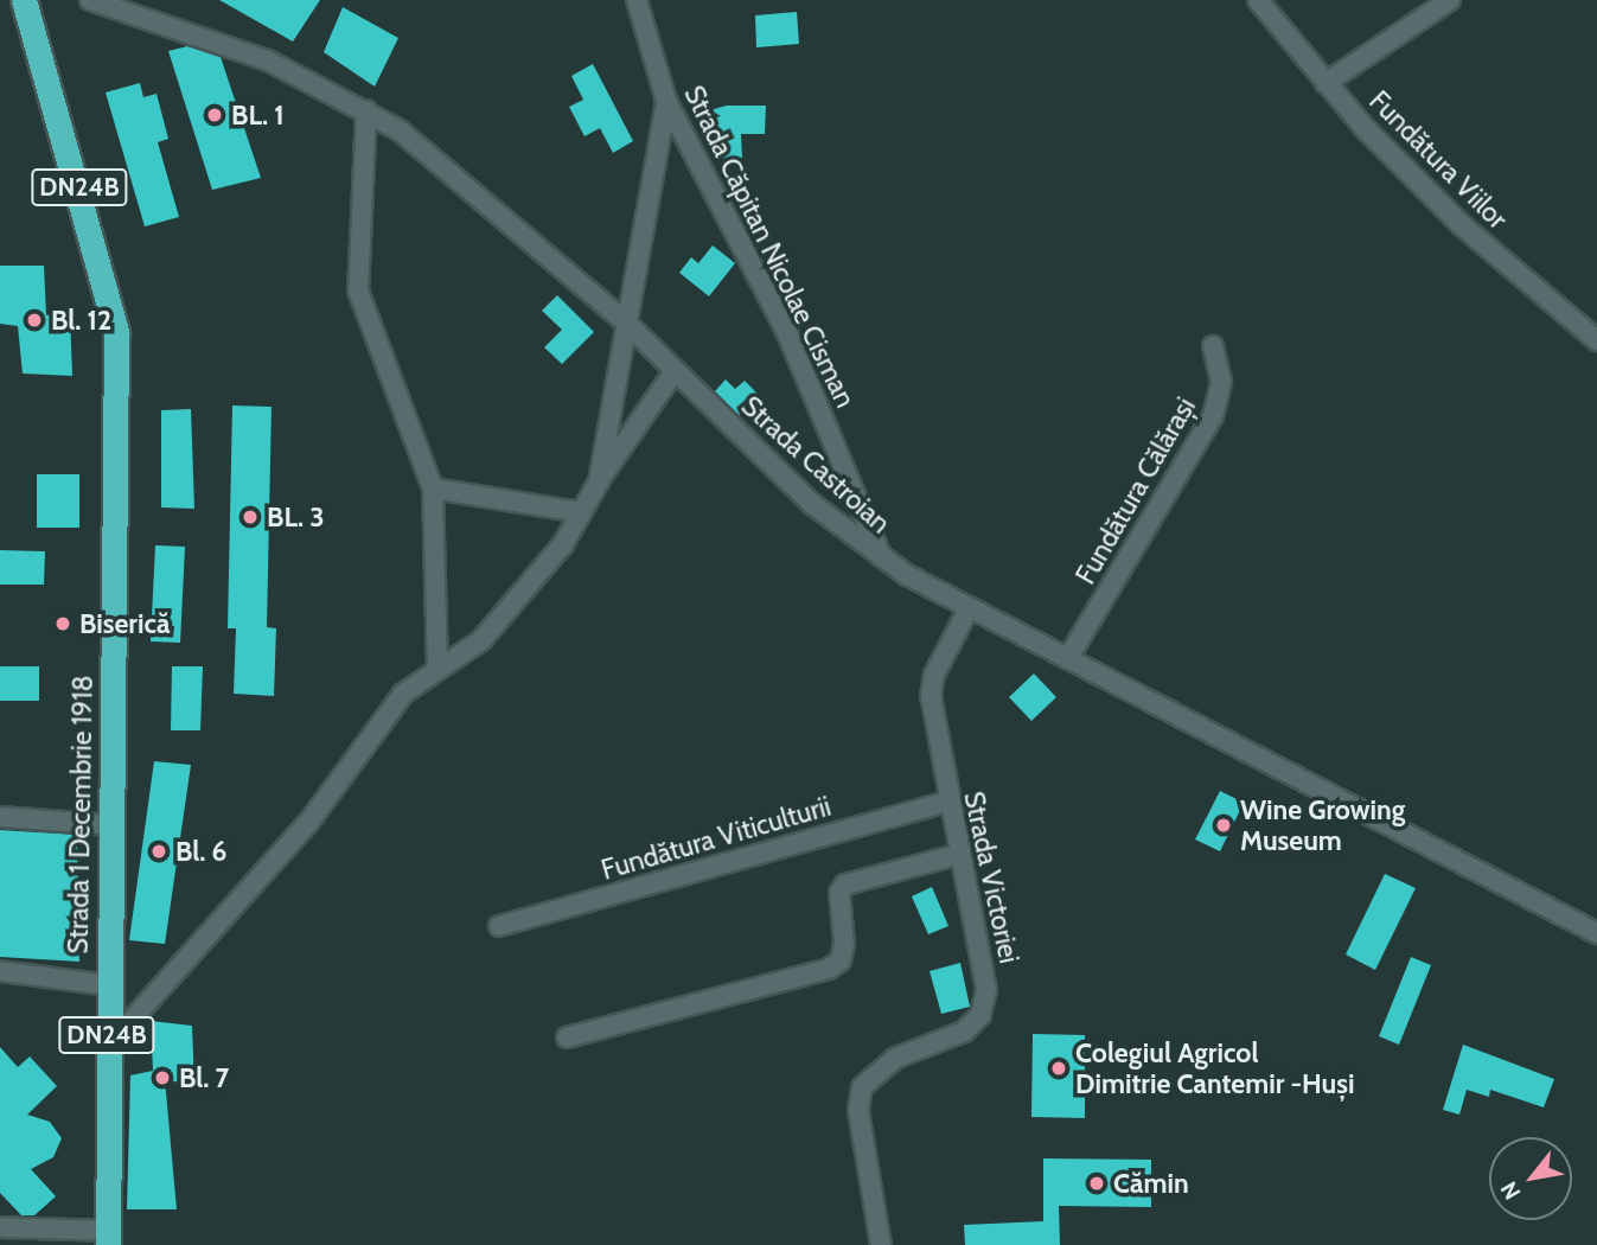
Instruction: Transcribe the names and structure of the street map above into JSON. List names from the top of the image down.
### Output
{
  "streets": {
    "highway": ["DN24B", "Strada 1 Decembrie 1918"],
    "street": [
      "Fundătura Viilor",
      "Strada Căpitan Nicolae Cisman",
      "Strada Castroian",
      "Fundătura Călărași",
      "Fundătura Viticulturii",
      "Strada Victoriei"
    ]
  },
  "crossings": [
    ["Strada Căpitan Nicolae Cisman", "Strada Castroian"],
    ["Strada Castroian", "Fundătura Călărași"],
    ["Strada Castroian", "Strada Victoriei"],
    ["Fundătura Viticulturii", "Strada Victoriei"]
  ],
  "places": [
    "BL. 1",
    "Bl. 12",
    "BL. 3",
    "Biserică",
    "Wine Growing Museum",
    "Bl. 6",
    "Colegiul Agricol Dimitrie Cantemir -Huși",
    "Bl. 7",
    "Cămin"
  ],
  "north": "bottom left"
}
